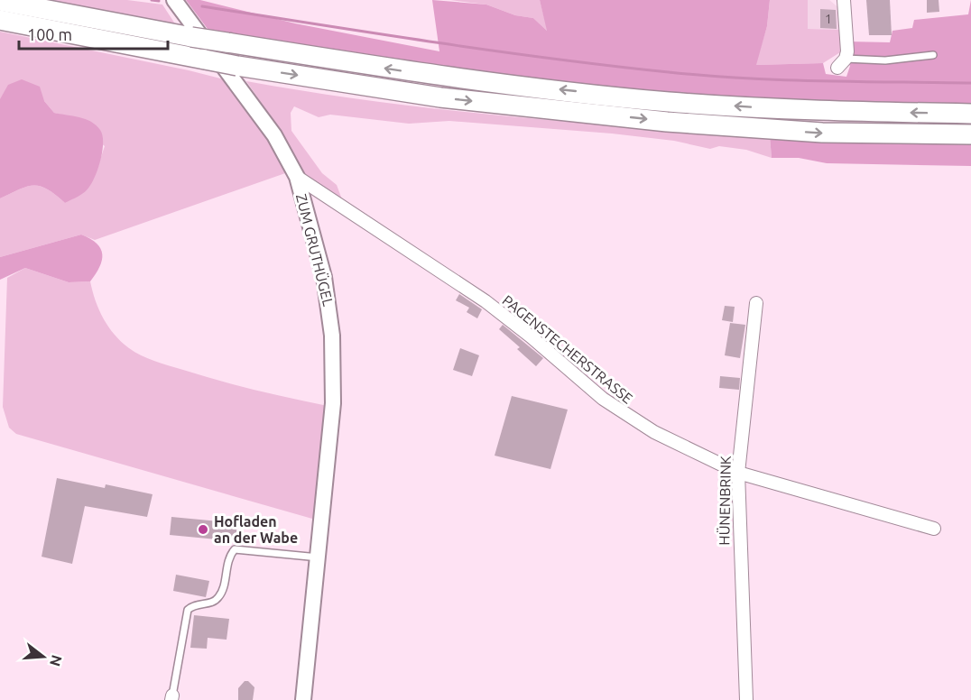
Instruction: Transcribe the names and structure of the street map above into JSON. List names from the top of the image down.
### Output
{
  "streets": {
    "street": ["ZUM GRUTHÜGEL", "PAGENSTECHERSTRASSE", "HÜNENBRINK"]
  },
  "crossings": [
    ["ZUM GRUTHÜGEL", "PAGENSTECHERSTRASSE"],
    ["PAGENSTECHERSTRASSE", "HÜNENBRINK"]
  ],
  "places": ["Hofladen an der Wabe"],
  "house_numbers": ["1"],
  "scale_bar": "100 m",
  "north": "right"
}
